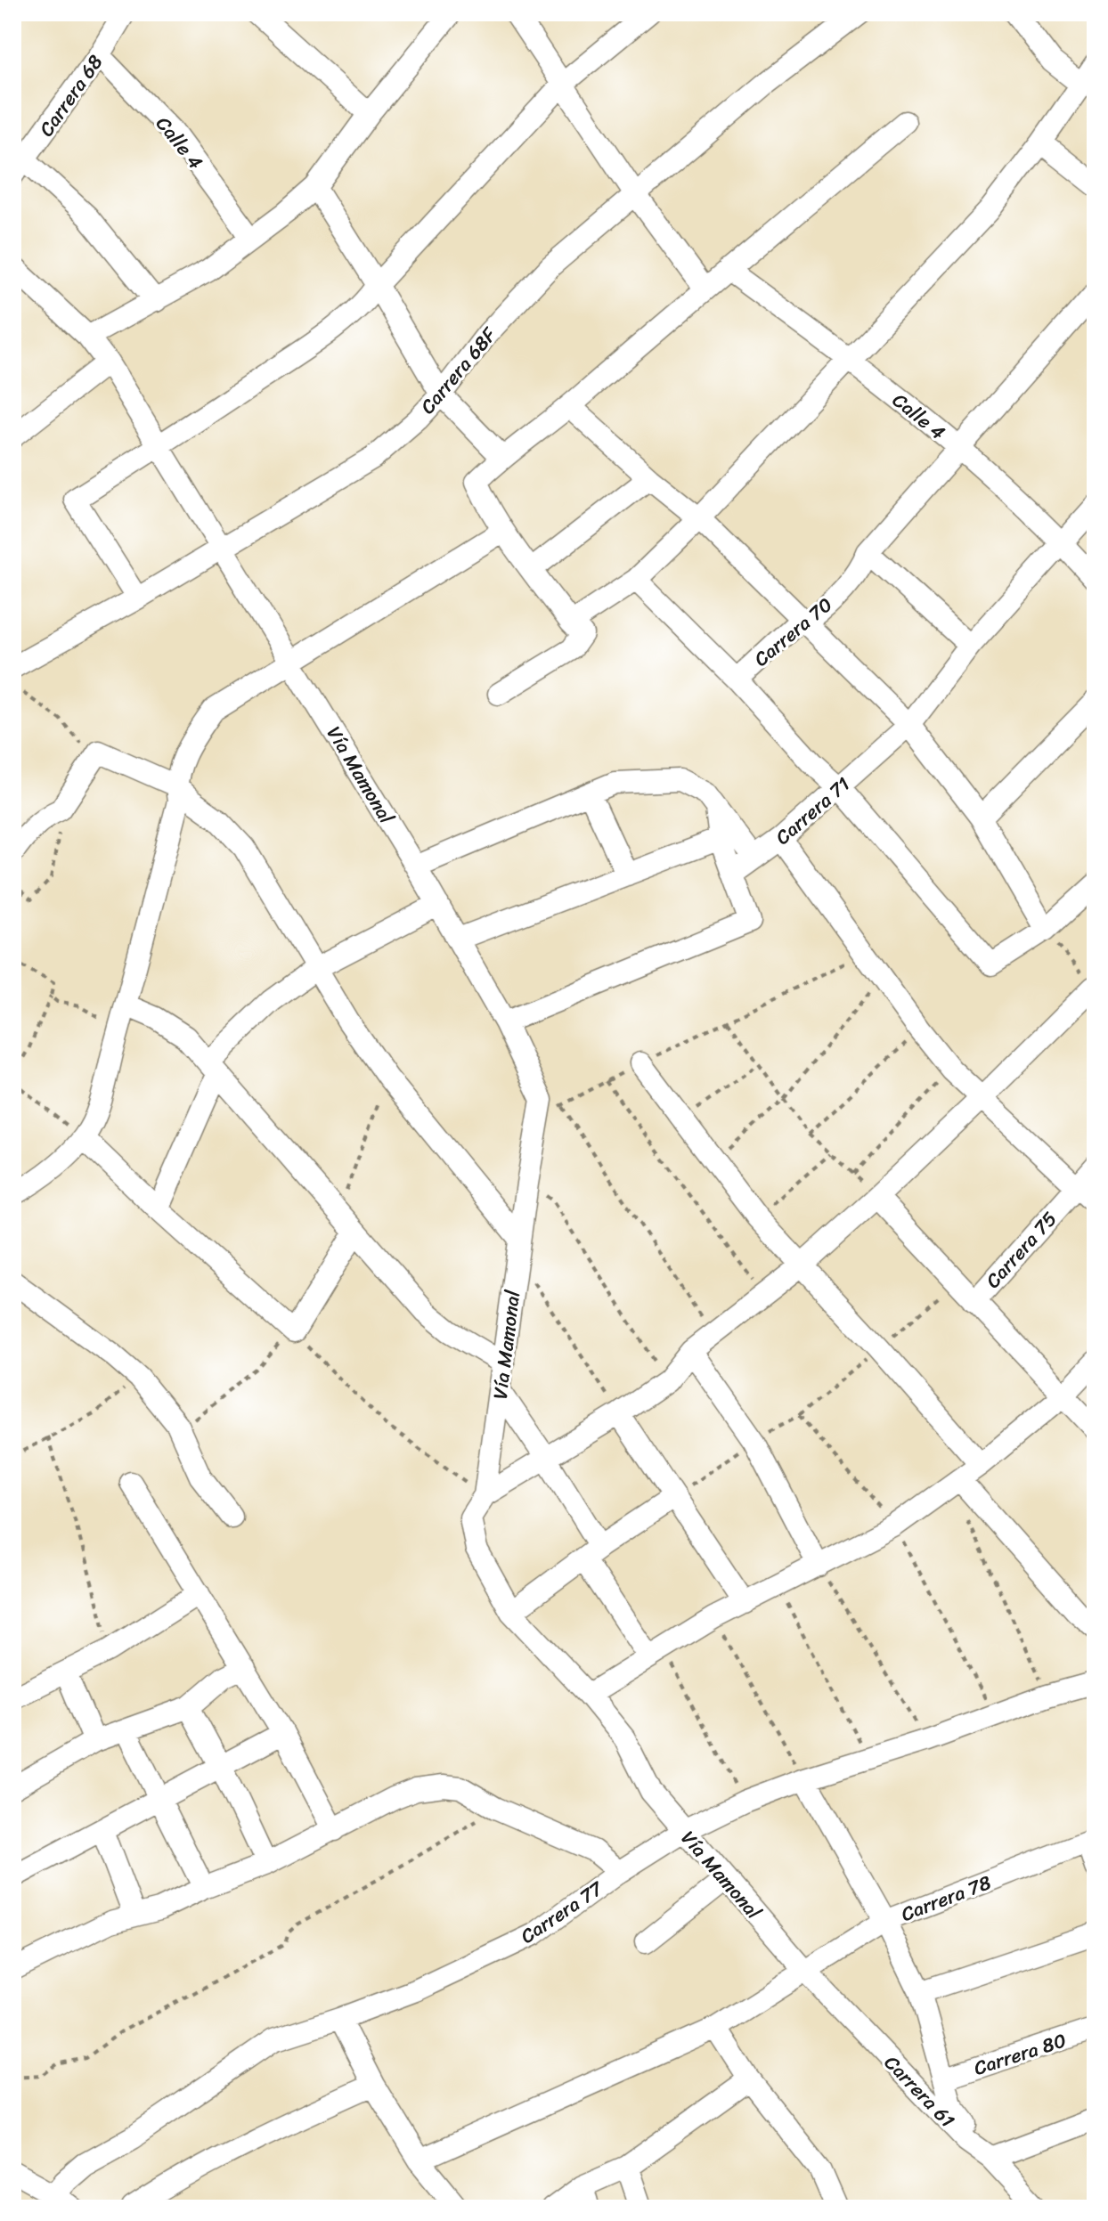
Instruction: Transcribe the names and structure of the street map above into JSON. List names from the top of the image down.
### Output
{
  "streets": {
    "street": [
      "Carrera 68",
      "Calle 4",
      "Carrera 68F",
      "Carrera 70",
      "Vía Mamonal",
      "Carrera 71",
      "Carrera 75",
      "Carrera 78",
      "Carrera 77",
      "Carrera 80",
      "Carrera 61"
    ]
  },
  "crossings": [
    ["Carrera 68", "Calle 4"],
    ["Calle 4", "Carrera 70"],
    ["Calle 4", "Carrera 71"],
    ["Carrera 68F", "Vía Mamonal"],
    ["Carrera 70", "Carrera 71"],
    ["Vía Mamonal", "Carrera 78"],
    ["Vía Mamonal", "Carrera 77"],
    ["Vía Mamonal", "Carrera 61"],
    ["Carrera 78", "Carrera 61"]
  ]
}
